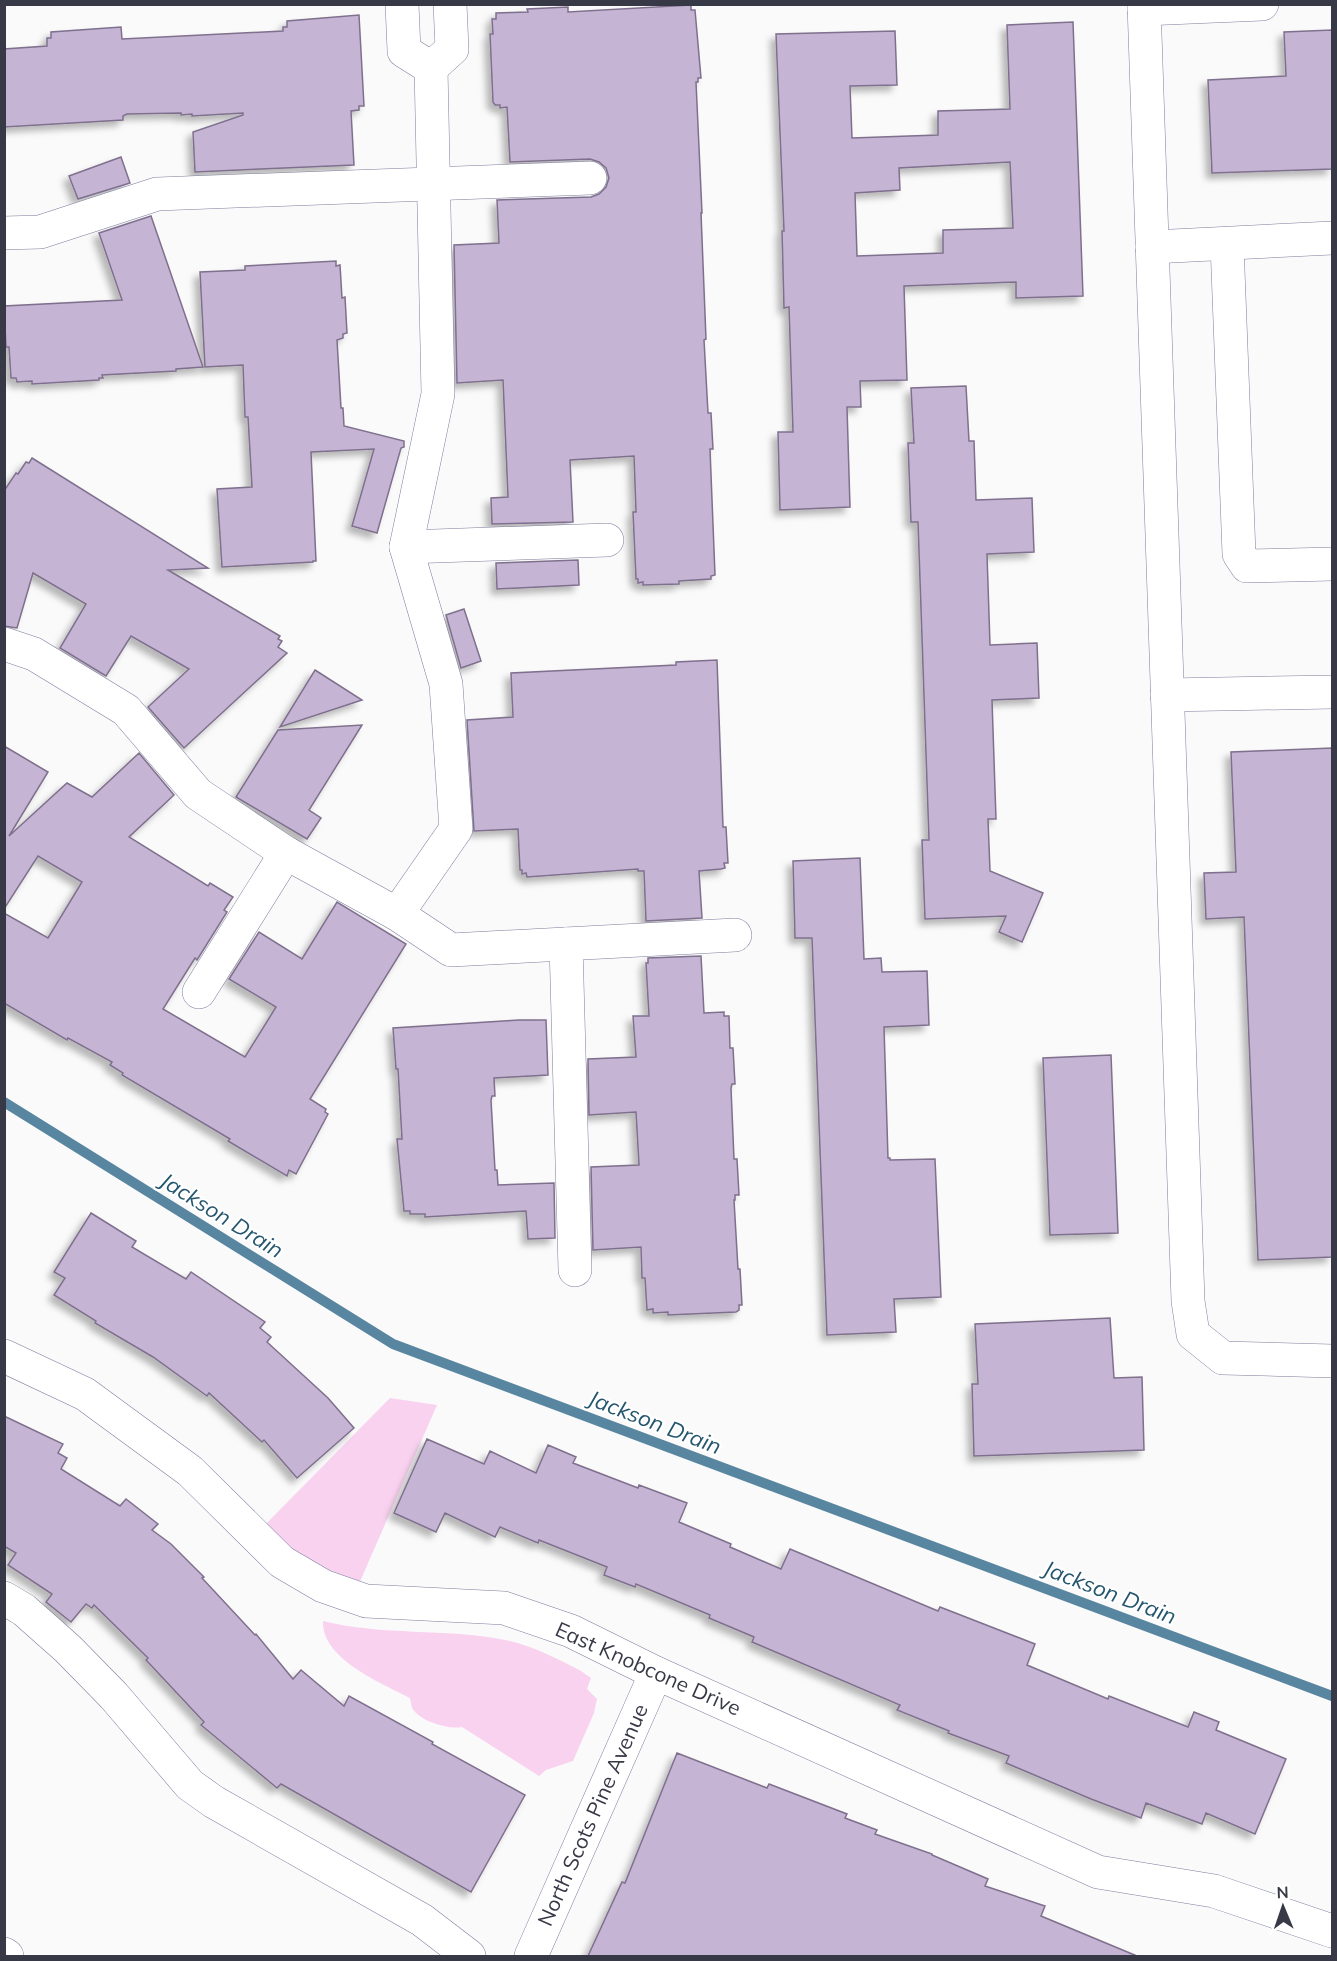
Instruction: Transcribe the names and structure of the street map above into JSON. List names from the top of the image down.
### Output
{
  "streets": {
    "street": ["East Knobcone Drive", "North Scots Pine Avenue"]
  },
  "crossings": [
    ["East Knobcone Drive", "North Scots Pine Avenue"]
  ],
  "water": ["Jackson Drain"],
  "north": "top"
}
